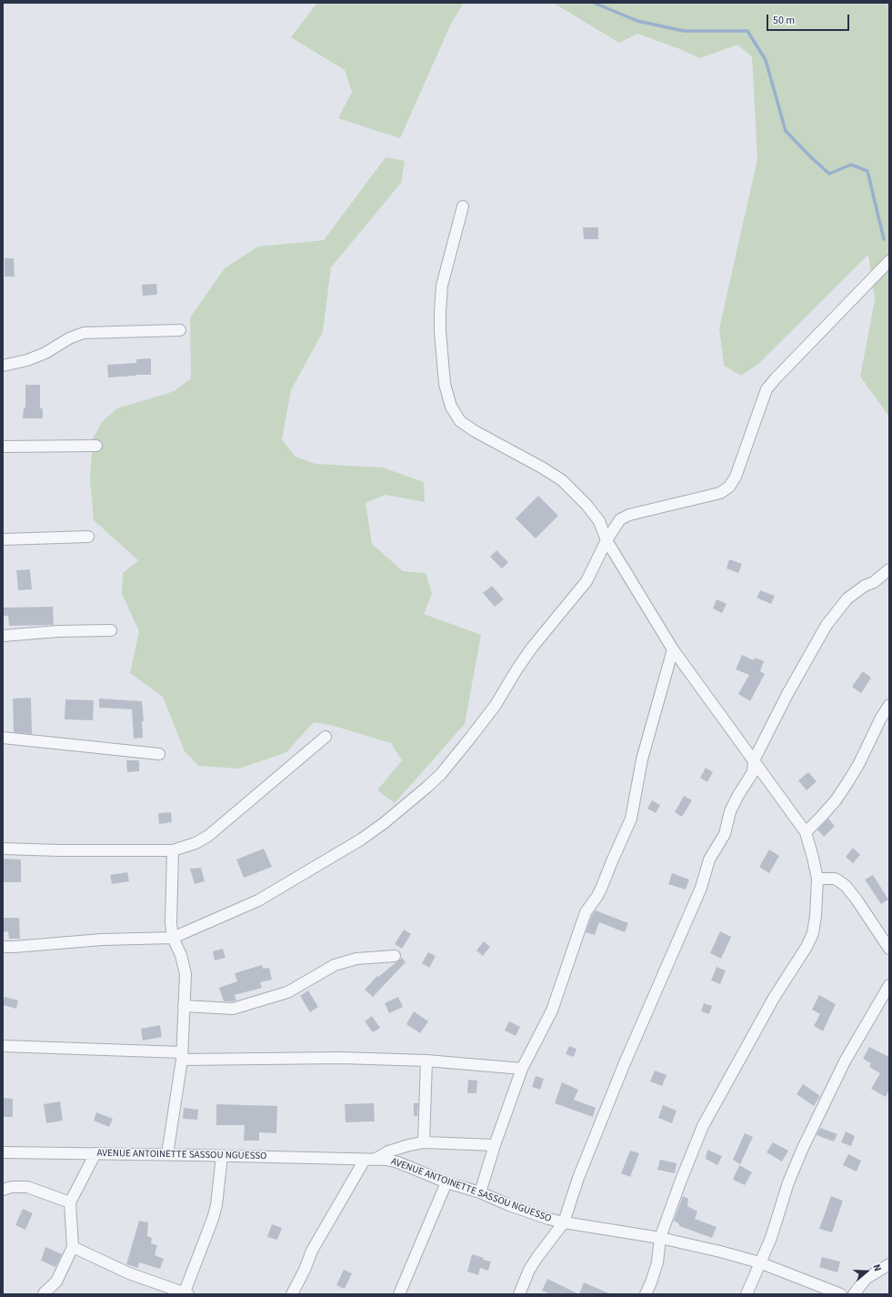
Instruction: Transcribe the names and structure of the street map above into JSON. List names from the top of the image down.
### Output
{
  "streets": {
    "street": ["AVENUE ANTOINETTE SASSOU NGUESSO"]
  },
  "scale_bar": "50 m",
  "north": "right"
}
